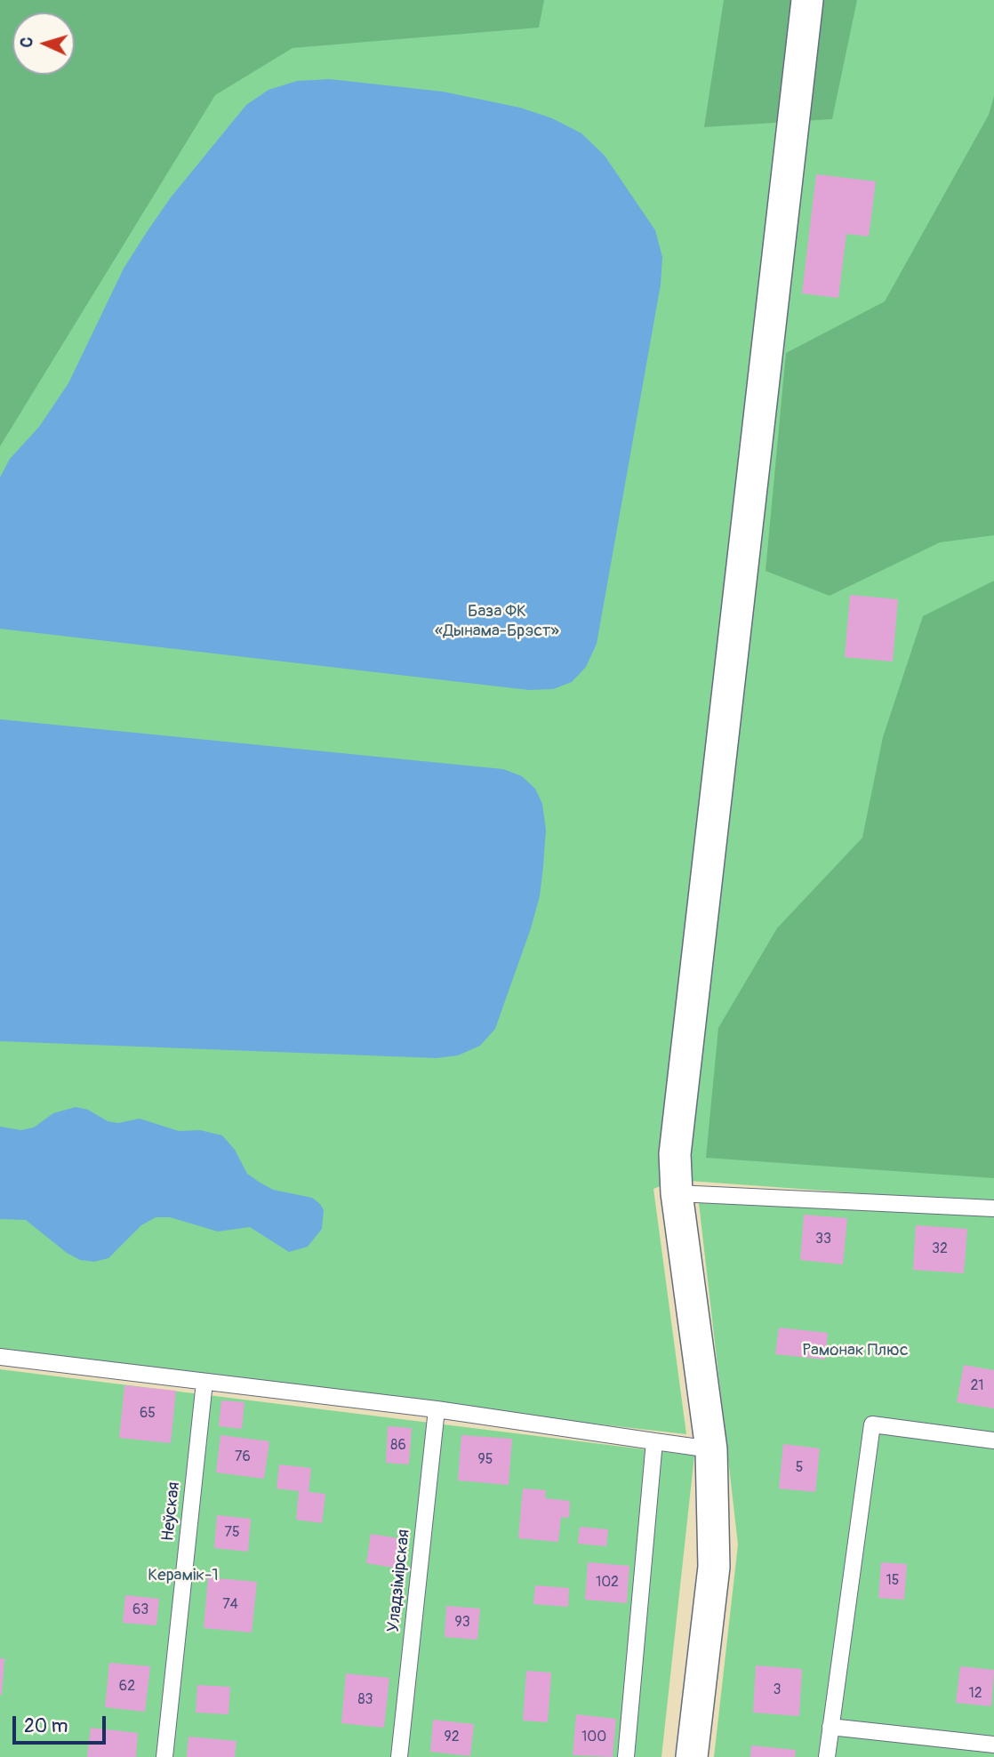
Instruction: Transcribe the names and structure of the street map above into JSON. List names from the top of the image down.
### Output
{
  "streets": {
    "lane": ["Неўская", "Уладзімірская"]
  },
  "parks": ["База ФК «Дынама-Брэст»", "Рамонак Плюс", "Керамік-1"],
  "house_numbers": [
    "33",
    "32",
    "21",
    "65",
    "86",
    "76",
    "95",
    "5",
    "75",
    "15",
    "102",
    "74",
    "63",
    "93",
    "62",
    "3",
    "12",
    "83",
    "92",
    "100"
  ],
  "scale_bar": "20 m",
  "north": "left"
}
